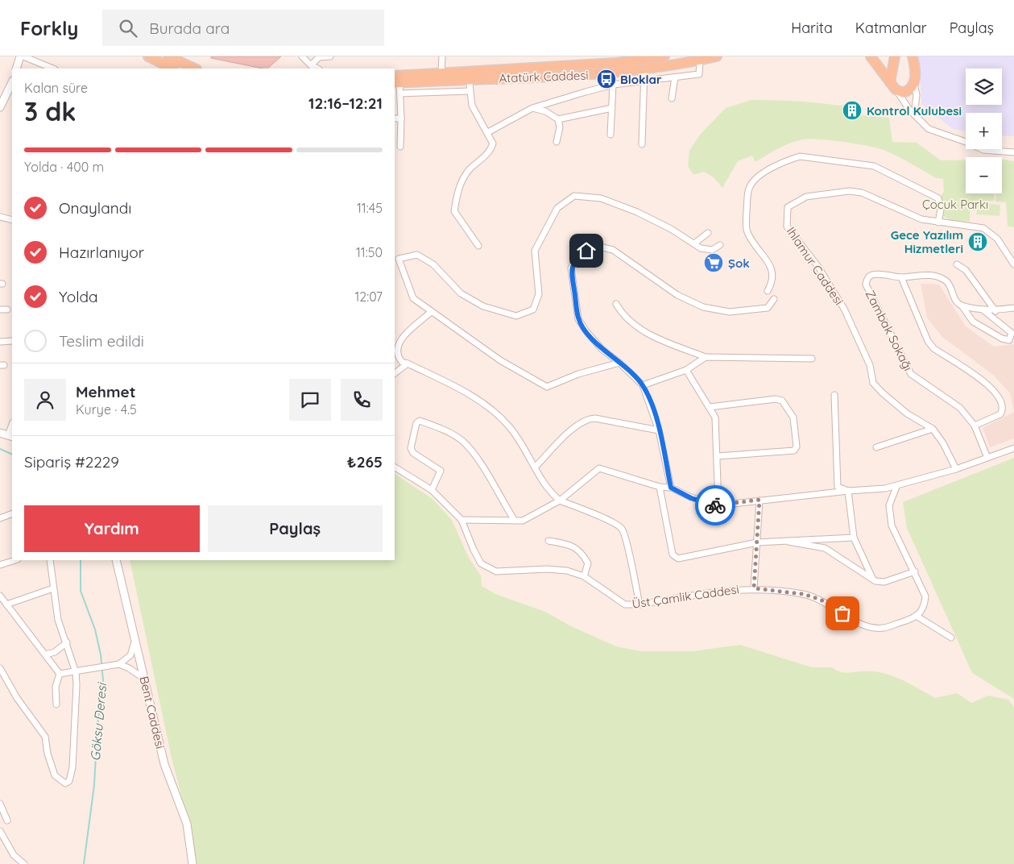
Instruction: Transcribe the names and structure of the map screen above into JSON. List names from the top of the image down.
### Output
{
  "streets": {
    "main road": ["Atatürk Caddesi"],
    "street": [
      "Ihlamur Caddesi",
      "Zambak Sokağı",
      "Üst Çamlik Caddesi",
      "Bent Caddesi"
    ]
  },
  "water": ["Göksu Deresi"],
  "parks": ["Çocuk Parkı"],
  "places": {
    "bus stop": ["Bloklar"],
    "building": ["Kontrol Kulubesi", "Gece Yazılım Hizmetleri"],
    "supermarket": ["Şok"]
  },
  "page": {
    "header": "Forkly",
    "search": "Burada ara",
    "nav": ["Harita", "Katmanlar", "Paylaş"],
    "map_buttons": ["+", "−"],
    "heading": ["3 dk", "Kalan süre", "12:16–12:21"],
    "panel": [
      "Mehmet",
      "Kurye · 4.5",
      "Sipariş #2229",
      "₺265"
    ],
    "bar": "Yolda · 400 m",
    "list": [
      ["Onaylandı", "11:45"],
      ["Hazırlanıyor", "11:50"],
      ["Yolda", "12:07"],
      "Teslim edildi"
    ],
    "buttons": ["Yardım", "Paylaş"]
  }
}
